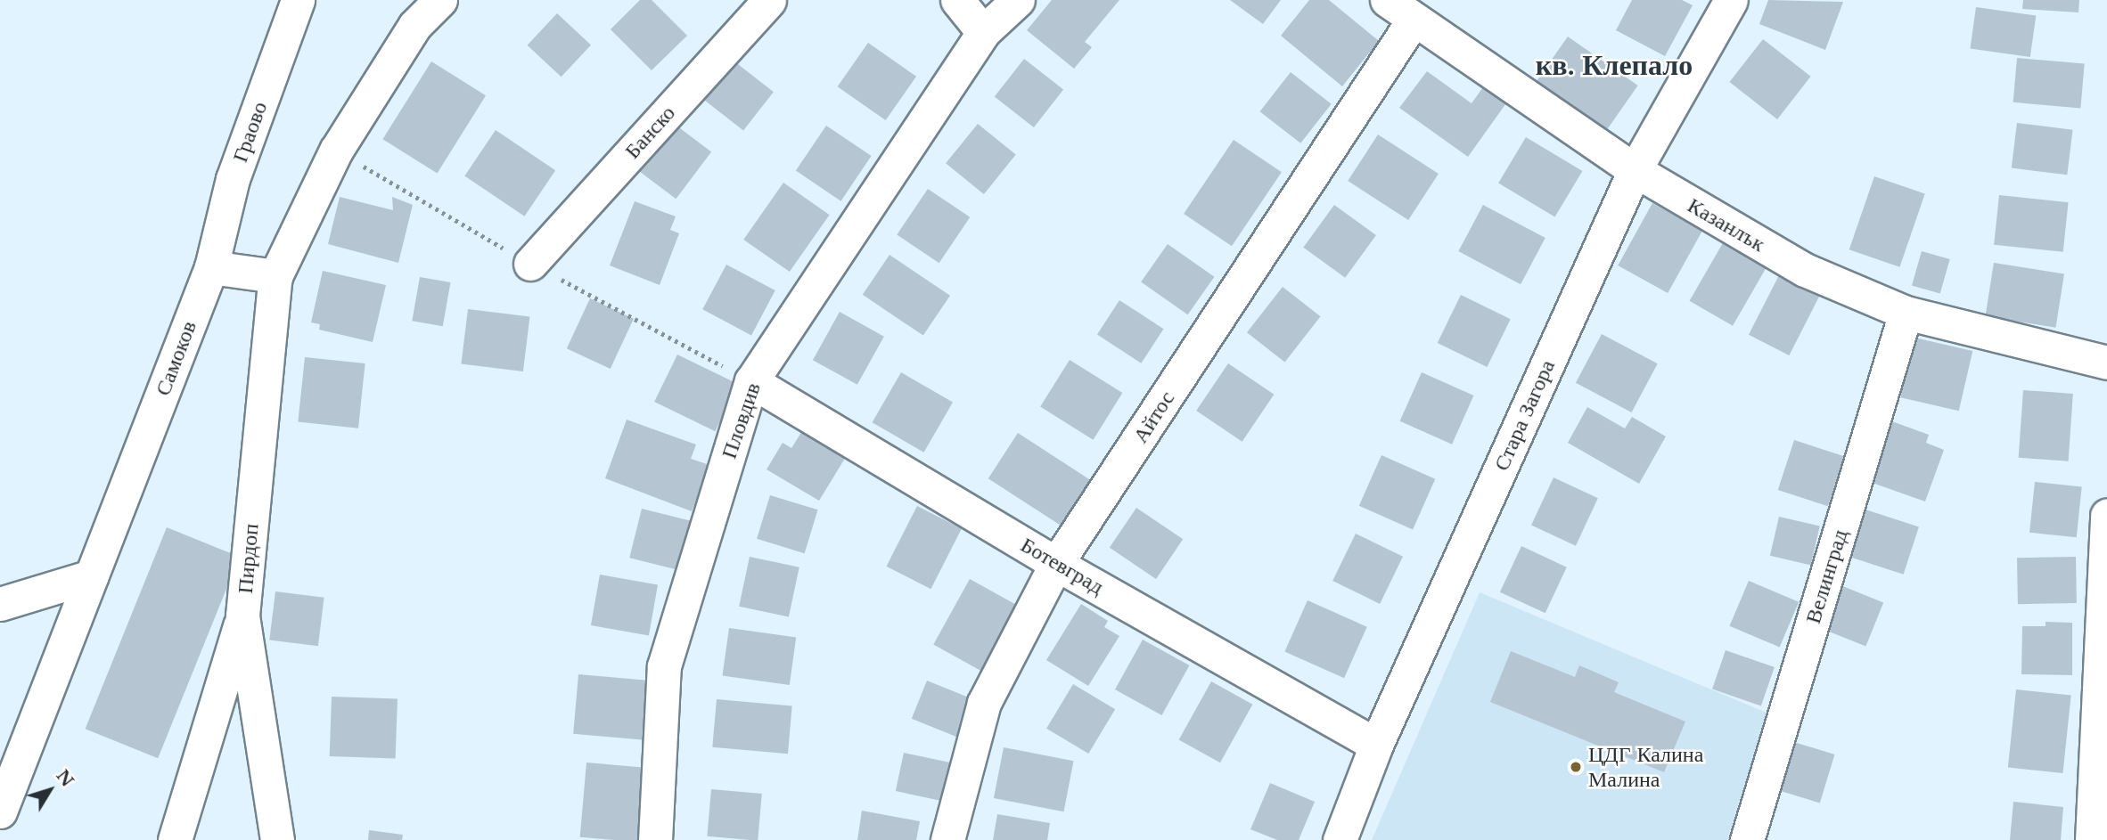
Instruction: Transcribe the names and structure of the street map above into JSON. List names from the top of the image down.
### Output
{
  "streets": {
    "street": [
      "Граово",
      "Банско",
      "Казанлък",
      "Самоков",
      "Стара Загора",
      "Айтос",
      "Пловдив",
      "Пирдоп",
      "Ботевград",
      "Велинград"
    ]
  },
  "crossings": [
    ["Граово", "Самоков"],
    ["Казанлък", "Стара Загора"],
    ["Казанлък", "Айтос"],
    ["Казанлък", "Велинград"],
    ["Стара Загора", "Ботевград"],
    ["Айтос", "Ботевград"],
    ["Пловдив", "Ботевград"]
  ],
  "districts": ["кв. Клепало"],
  "places": ["ЦДГ Калина Малина"],
  "north": "top right"
}
